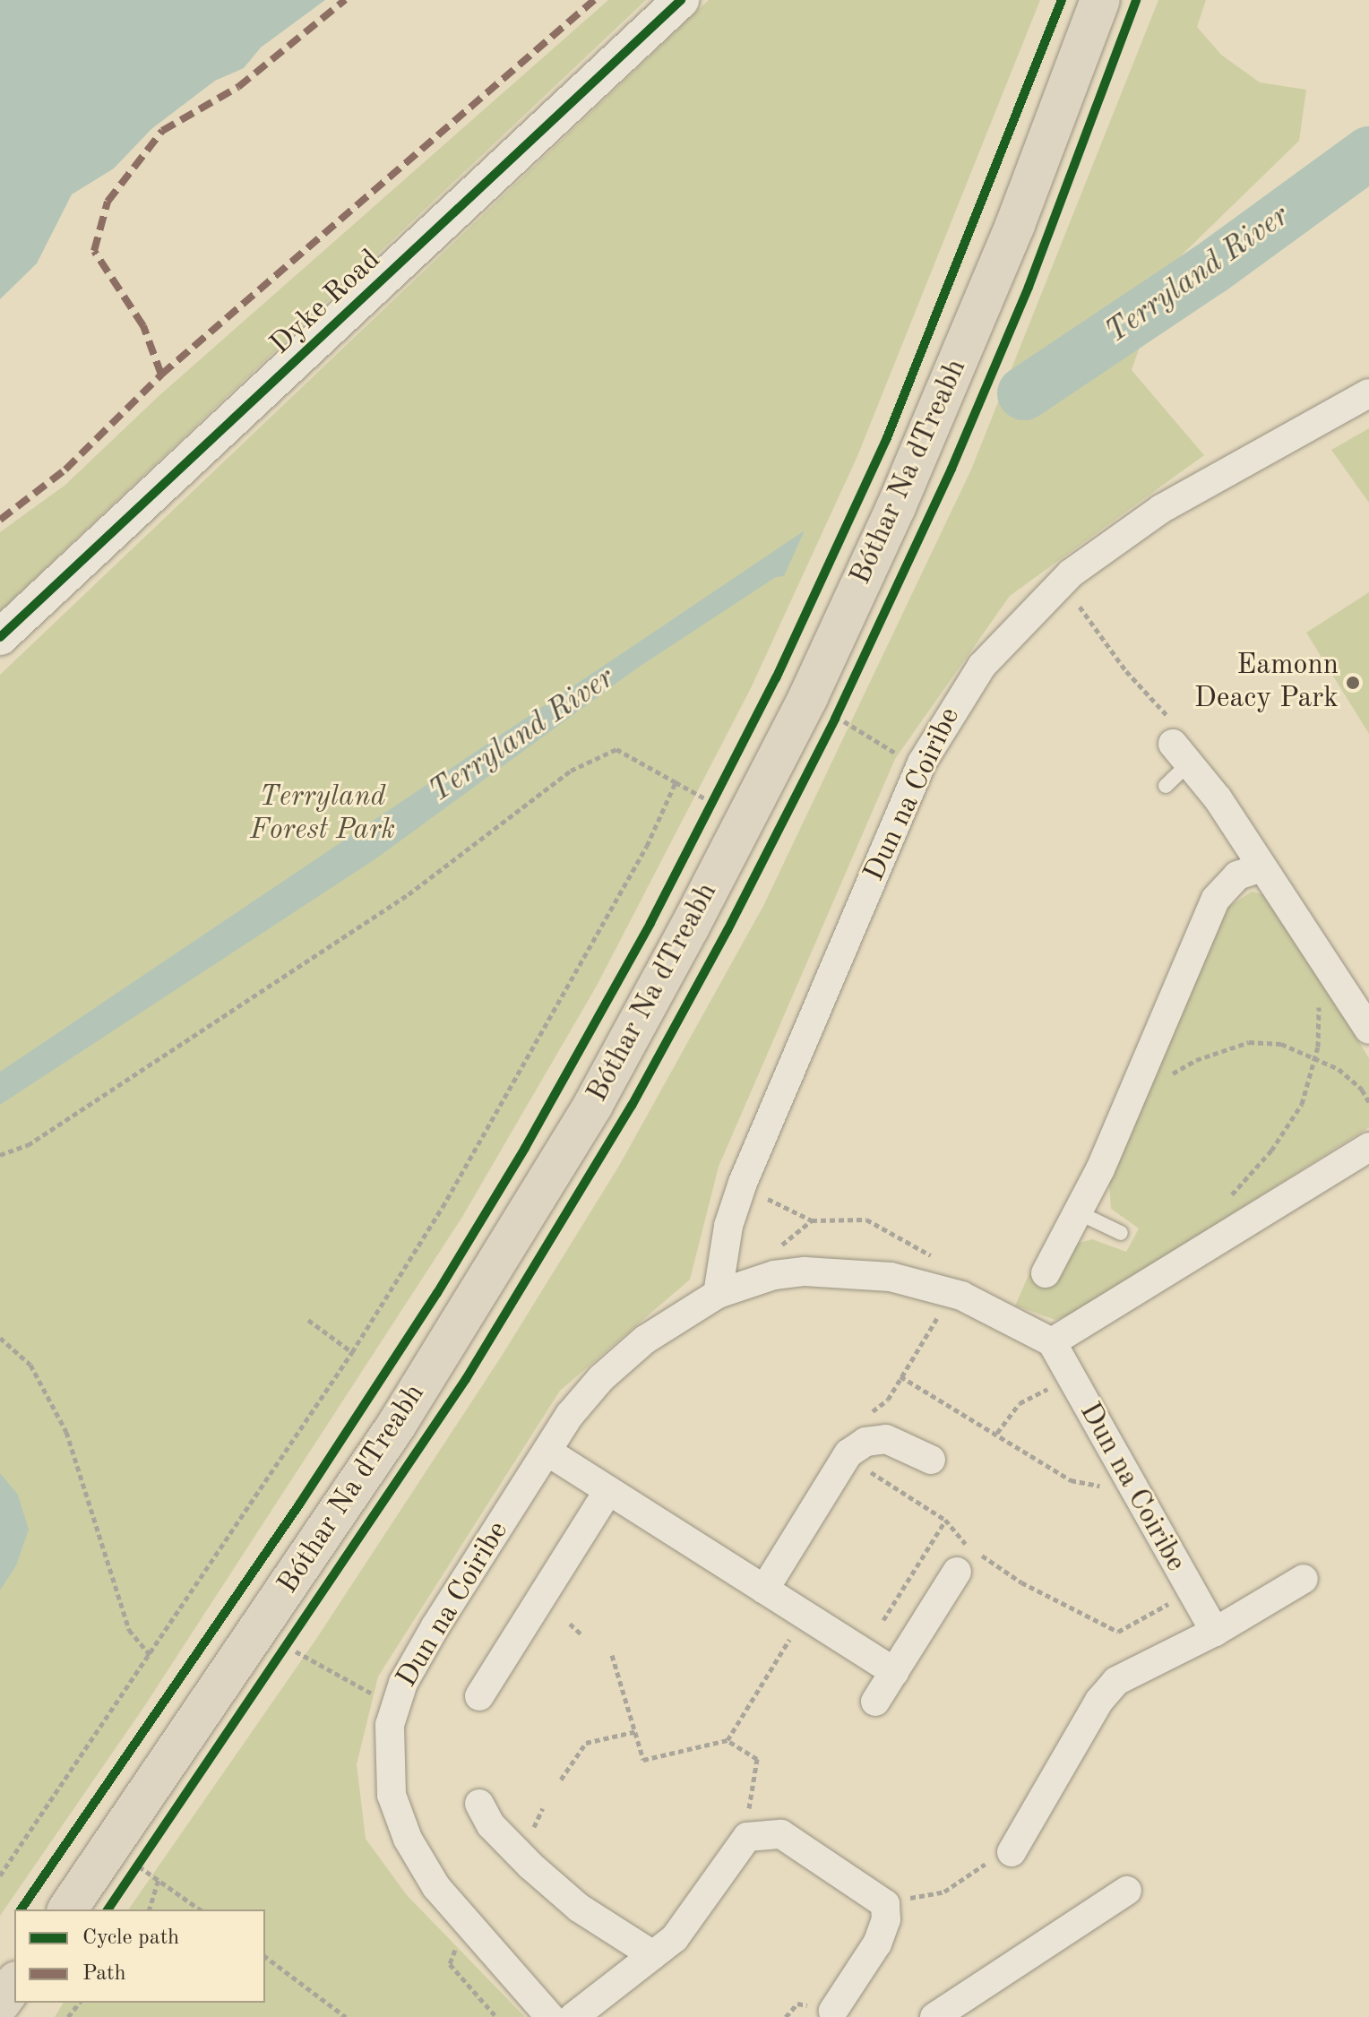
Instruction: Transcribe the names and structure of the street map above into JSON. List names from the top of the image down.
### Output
{
  "streets": {
    "highway": ["Bóthar Na dTreabh"],
    "street": ["Dyke Road", "Dun na Coiribe"]
  },
  "water": ["Terryland River"],
  "parks": ["Terryland Forest Park"],
  "places": ["Eamonn Deacy Park"],
  "legend": ["Cycle path", "Path"]
}
